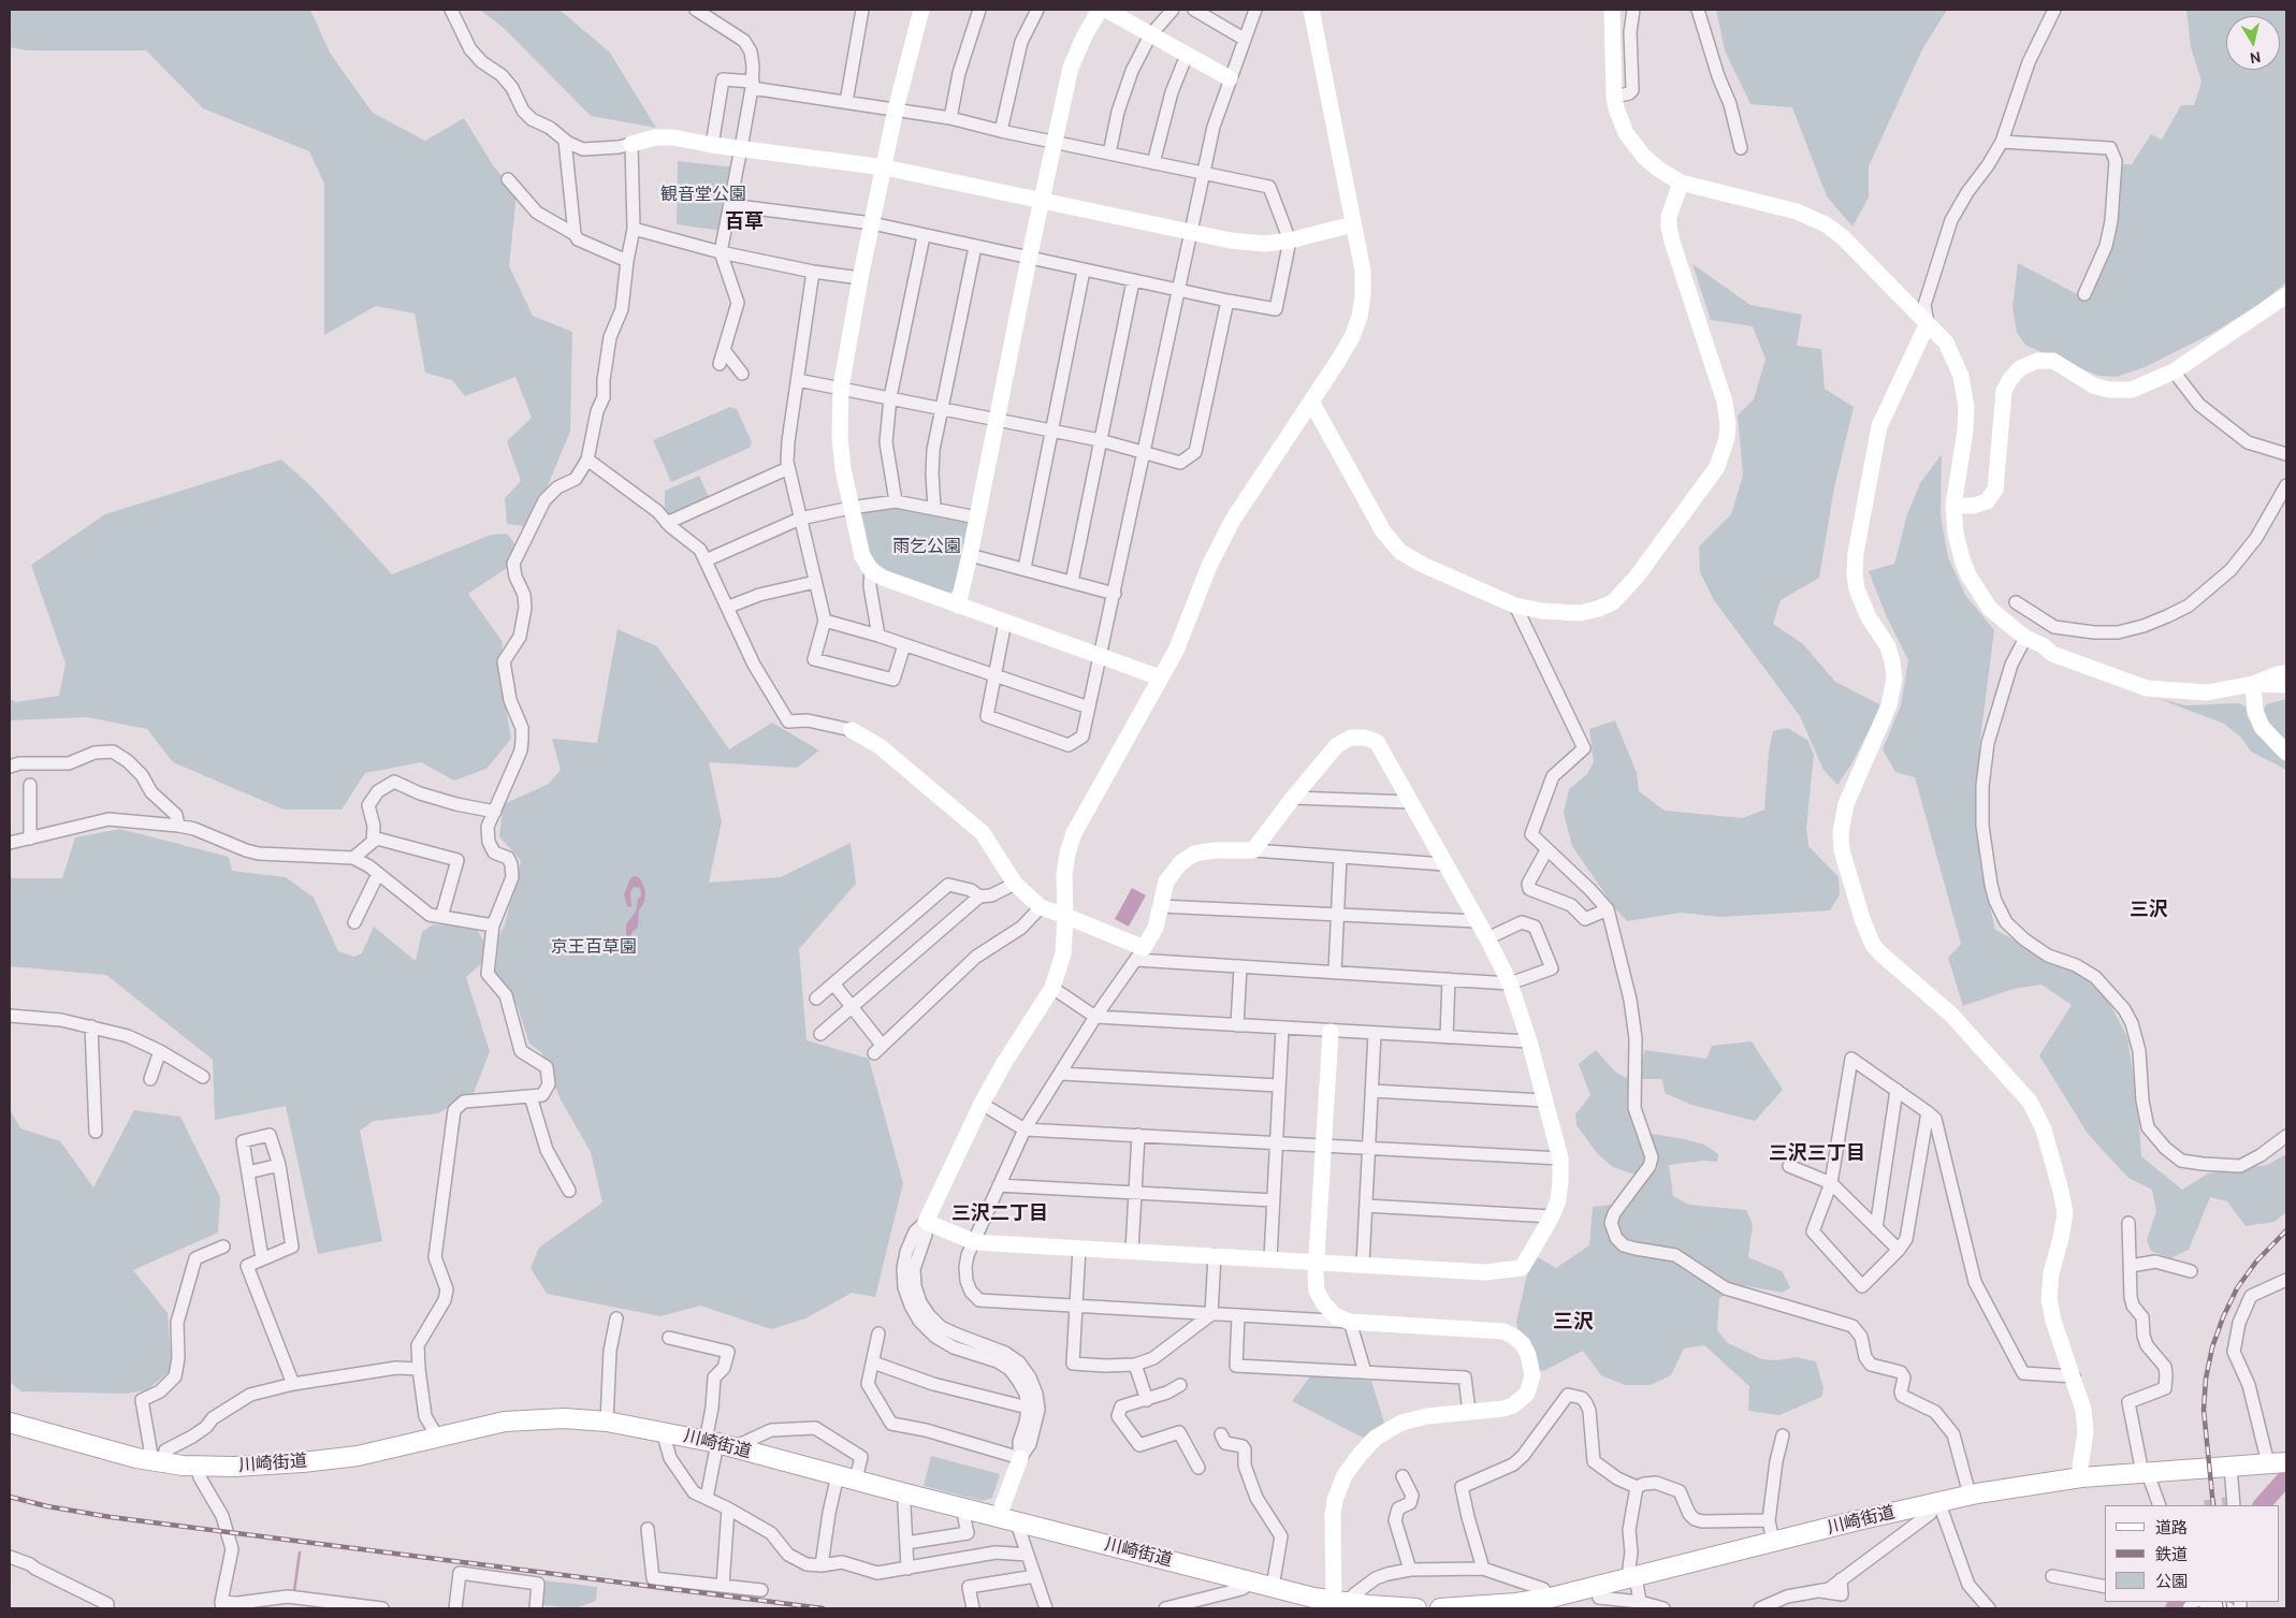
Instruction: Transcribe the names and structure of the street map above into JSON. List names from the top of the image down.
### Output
{
  "streets": {
    "main road": ["川崎街道"]
  },
  "districts": [
    "百草",
    "三沢",
    "三沢三丁目",
    "三沢二丁目",
    "三沢"
  ],
  "parks": ["観音堂公園", "雨乞公園", "京王百草園"],
  "legend": ["道路", "鉄道", "公園"],
  "north": "bottom"
}
